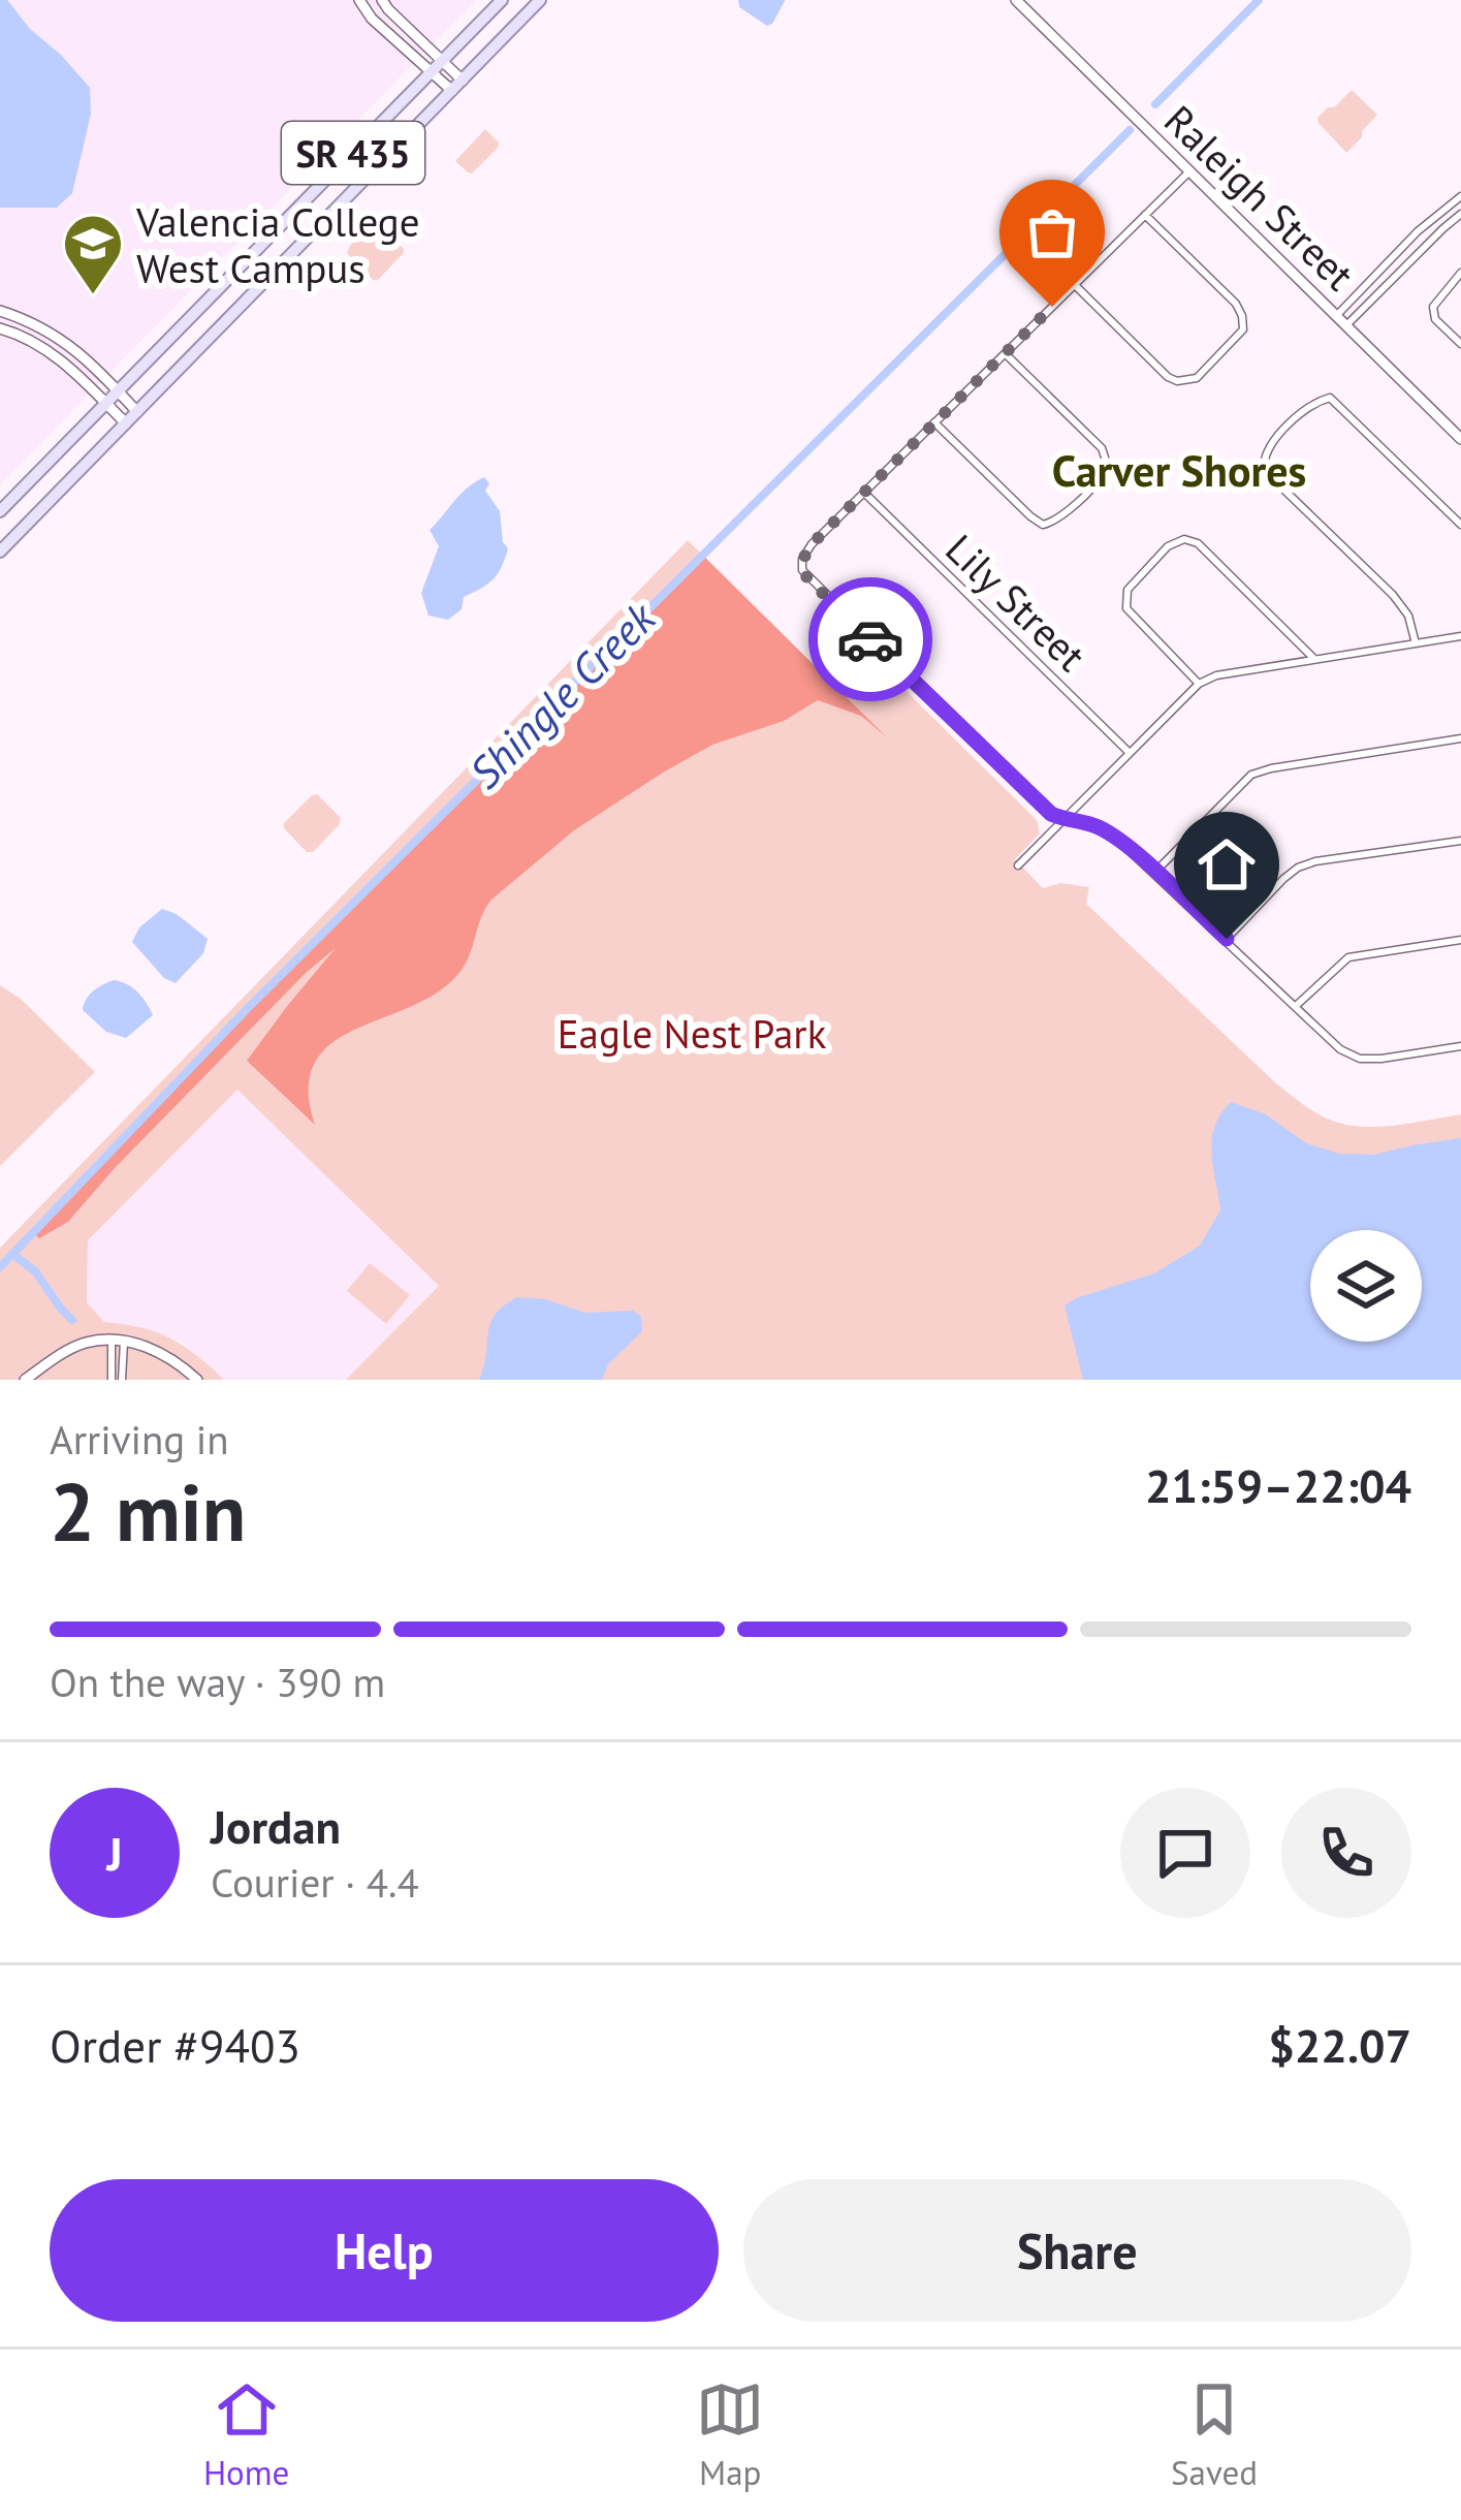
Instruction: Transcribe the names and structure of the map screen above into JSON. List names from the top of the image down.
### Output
{
  "streets": {
    "main road": ["SR 435"],
    "street": ["Raleigh Street", "Lily Street"]
  },
  "districts": ["Carver Shores"],
  "water": ["Shingle Creek"],
  "parks": ["Eagle Nest Park"],
  "places": {
    "school or university": ["Valencia College West Campus"]
  },
  "page": {
    "heading": ["2 min", "Arriving in", "21:59–22:04"],
    "panel": [
      "Jordan",
      "Courier · 4.4",
      "Order #9403",
      "$22.07"
    ],
    "bar": "On the way · 390 m",
    "round": "J",
    "buttons": ["Help", "Share"],
    "tabs": ["Home", "Map", "Saved"]
  }
}
